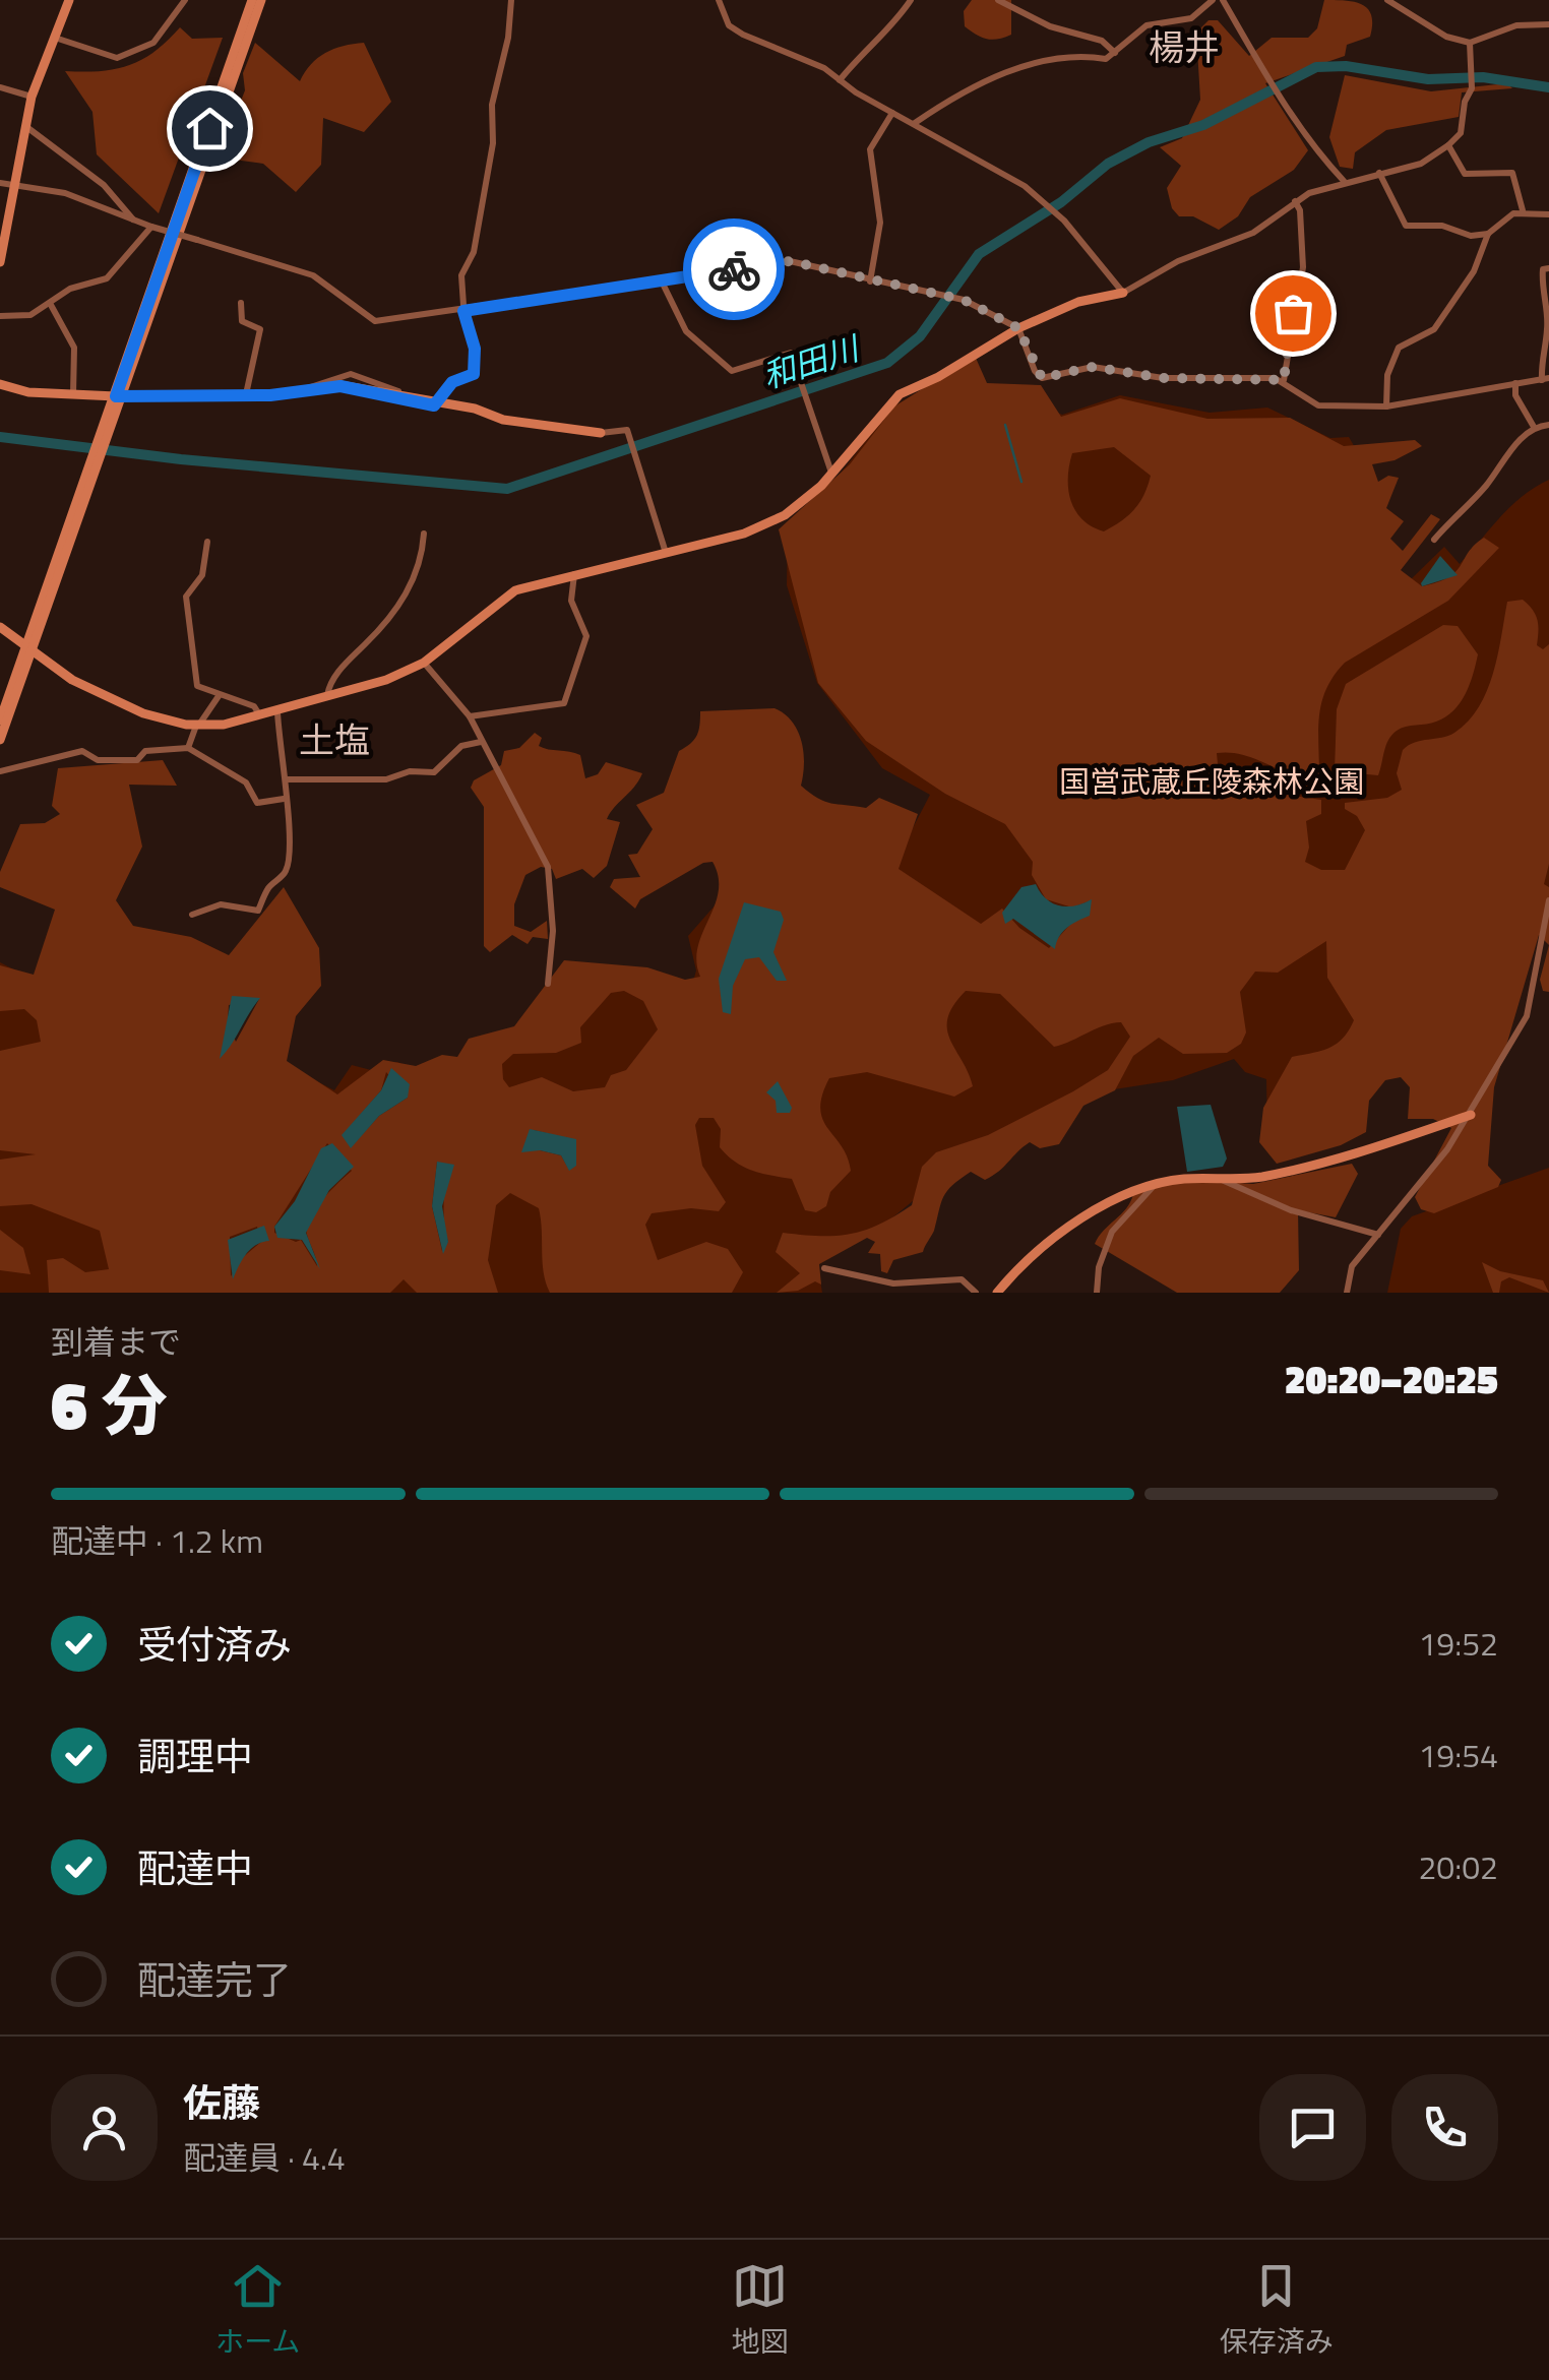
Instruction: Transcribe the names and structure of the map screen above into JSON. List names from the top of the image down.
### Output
{
  "districts": ["楊井", "土塩"],
  "water": ["和田川"],
  "parks": ["国営武蔵丘陵森林公園"],
  "page": {
    "heading": ["6 分", "到着まで", "20:20–20:25"],
    "panel": ["佐藤", "配達員 · 4.4"],
    "bar": "配達中 · 1.2 km",
    "list": [
      ["受付済み", "19:52"],
      ["調理中", "19:54"],
      ["配達中", "20:02"],
      "配達完了"
    ],
    "tabs": ["ホーム", "地図", "保存済み"]
  }
}
